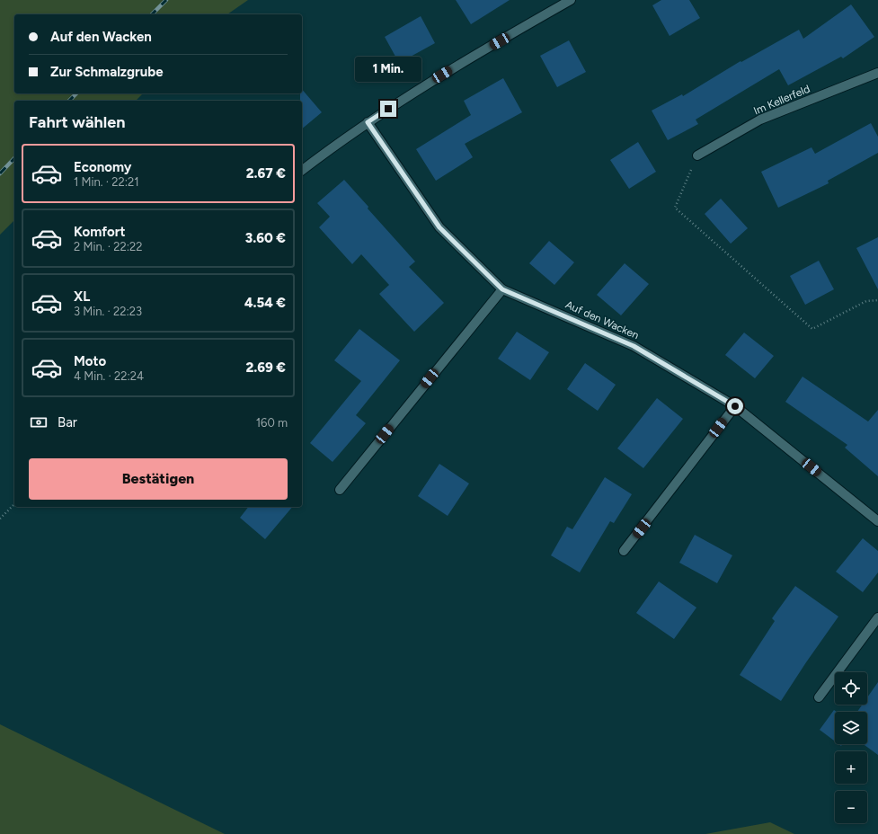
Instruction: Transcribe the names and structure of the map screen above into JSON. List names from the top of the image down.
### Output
{
  "streets": {
    "street": ["Im Kellerfeld", "Auf den Wacken"]
  },
  "page": {
    "banner": ["Auf den Wacken", "Zur Schmalzgrube"],
    "bubble": "1 Min.",
    "heading": "Fahrt wählen",
    "list": [
      {
        "name": "Economy",
        "note": "1 Min. · 22:21",
        "value": "2.67 €"
      },
      {
        "name": "Komfort",
        "note": "2 Min. · 22:22",
        "value": "3.60 €"
      },
      {
        "name": "XL",
        "note": "3 Min. · 22:23",
        "value": "4.54 €"
      },
      {
        "name": "Moto",
        "note": "4 Min. · 22:24",
        "value": "2.69 €"
      }
    ],
    "pay": ["Bar", "160 m"],
    "buttons": "Bestätigen",
    "map_buttons": ["+", "−"]
  }
}
